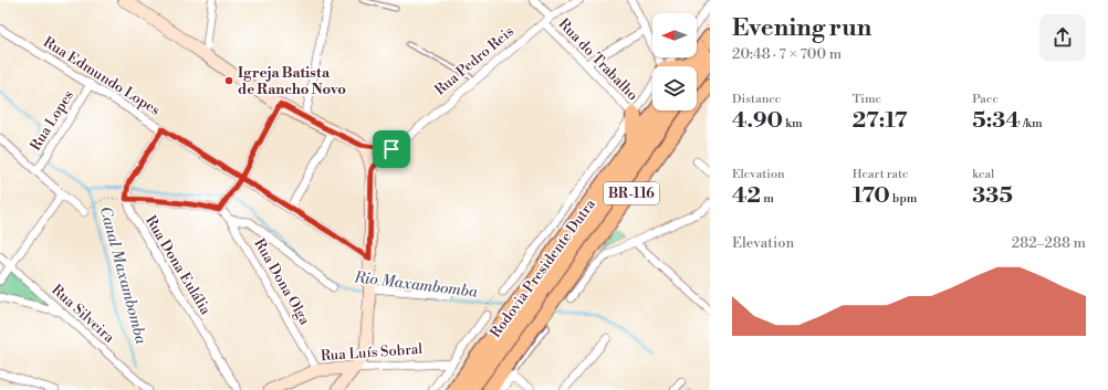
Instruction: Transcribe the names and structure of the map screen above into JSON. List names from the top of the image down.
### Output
{
  "streets": {
    "highway": ["BR-116", "Rodovia Presidente Dutra"],
    "main road": ["Rua Luís Sobral"],
    "street": [
      "Rua do Trabalho",
      "Rua Pedro Reis",
      "Rua Edmundo Lopes",
      "Rua Lopes",
      "Rua Dona Eulália",
      "Rua Dona Olga",
      "Rua Silveira"
    ]
  },
  "crossings": [
    ["Rua do Trabalho", "Rua Pedro Reis"],
    ["Rua Edmundo Lopes", "Rua Lopes"],
    ["Rua Edmundo Lopes", "Rua Dona Eulália"],
    ["BR-116", "Rodovia Presidente Dutra"],
    ["Rua Dona Olga", "Rua Luís Sobral"]
  ],
  "water": ["Canal Maxambomba", "Rio Maxambomba"],
  "places": ["Igreja Batista de Rancho Novo"],
  "north": "left",
  "page": {
    "heading": ["Evening run", "20:48 · 7 × 700 m"],
    "stats": [
      ["Distance", "4.90 km"],
      ["Time", "27:17"],
      ["Pace", "5:34 /km"],
      ["Elevation", "42 m"],
      ["Heart rate", "170 bpm"],
      ["kcal", "335"]
    ],
    "chart": ["Elevation", "282–288 m"]
  }
}
